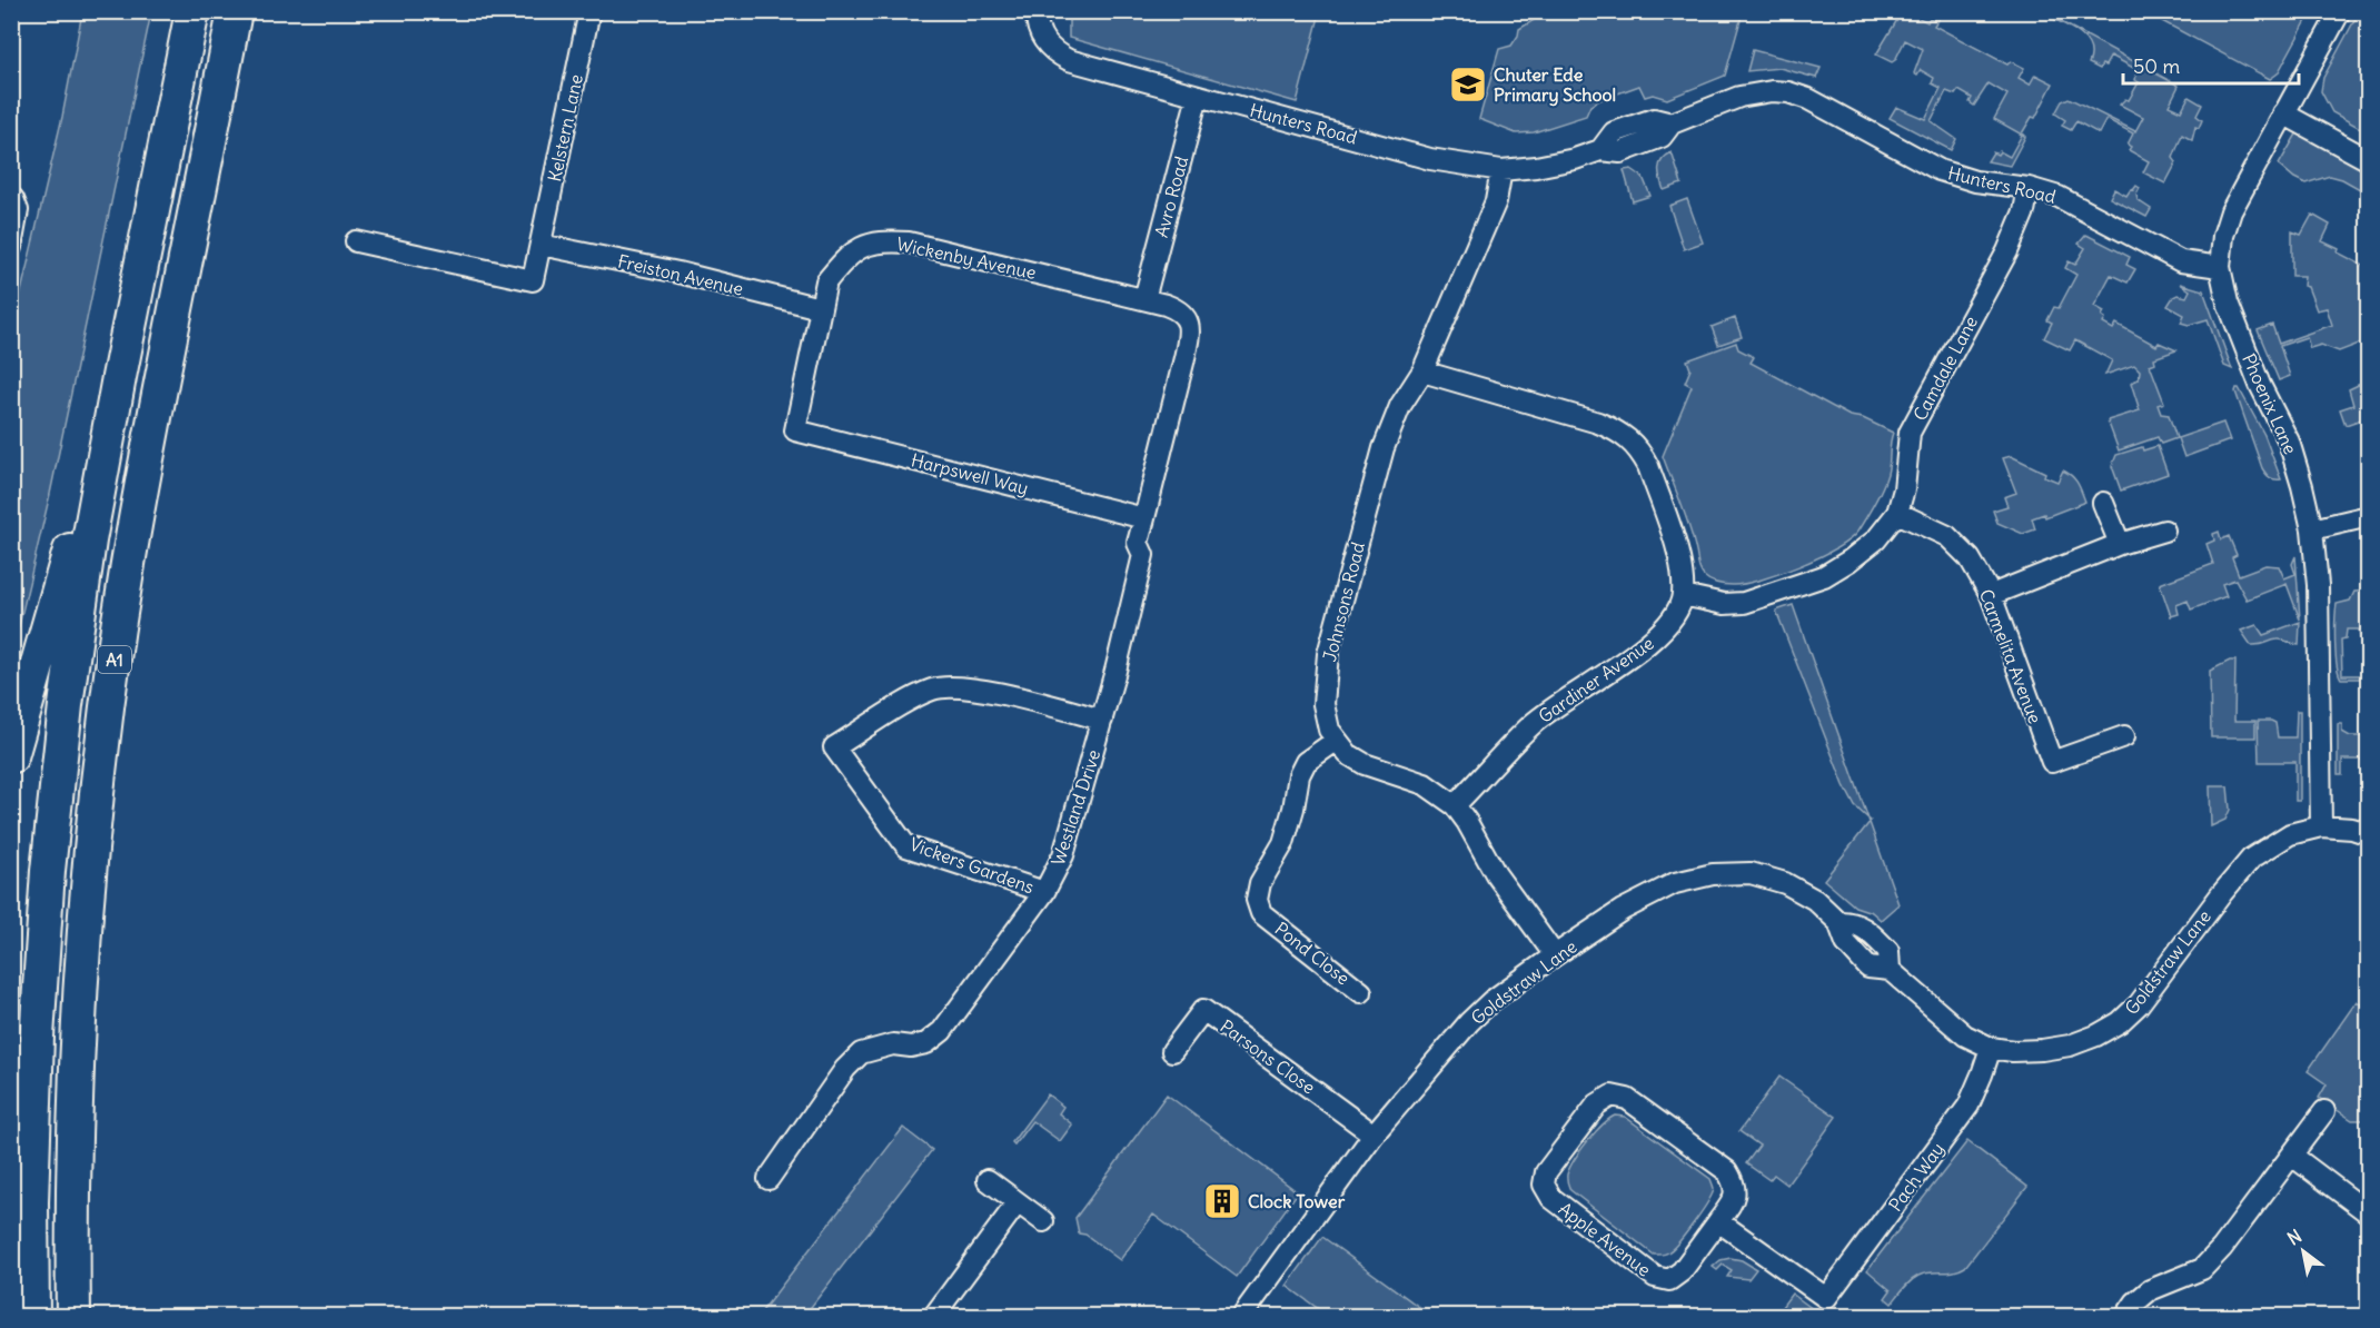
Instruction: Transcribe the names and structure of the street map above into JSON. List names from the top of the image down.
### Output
{
  "streets": {
    "highway": ["A1"],
    "street": [
      "Hunters Road",
      "Kelstern Lane",
      "Avro Road",
      "Wickenby Avenue",
      "Freiston Avenue",
      "Camdale Lane",
      "Phoenix Lane",
      "Harpswell Way",
      "Johnsons Road",
      "Carmelita Avenue",
      "Gardiner Avenue",
      "Westland Drive",
      "Vickers Gardens",
      "Pond Close",
      "Goldstraw Lane",
      "Parsons Close",
      "Pach Way",
      "Apple Avenue"
    ]
  },
  "crossings": [
    ["Hunters Road", "Avro Road"],
    ["Hunters Road", "Camdale Lane"],
    ["Hunters Road", "Phoenix Lane"],
    ["Hunters Road", "Johnsons Road"],
    ["Kelstern Lane", "Freiston Avenue"],
    ["Avro Road", "Wickenby Avenue"],
    ["Wickenby Avenue", "Freiston Avenue"],
    ["Wickenby Avenue", "Harpswell Way"],
    ["Wickenby Avenue", "Westland Drive"],
    ["Camdale Lane", "Carmelita Avenue"],
    ["Camdale Lane", "Gardiner Avenue"],
    ["Phoenix Lane", "Goldstraw Lane"],
    ["Harpswell Way", "Westland Drive"],
    ["Johnsons Road", "Gardiner Avenue"],
    ["Johnsons Road", "Pond Close"],
    ["Johnsons Road", "Goldstraw Lane"],
    ["Westland Drive", "Vickers Gardens"],
    ["Goldstraw Lane", "Parsons Close"],
    ["Goldstraw Lane", "Pach Way"],
    ["Pach Way", "Apple Avenue"]
  ],
  "places": {
    "school or university": ["Chuter Ede Primary School"],
    "building": ["Clock Tower"]
  },
  "scale_bar": "50 m",
  "north": "top left"
}
